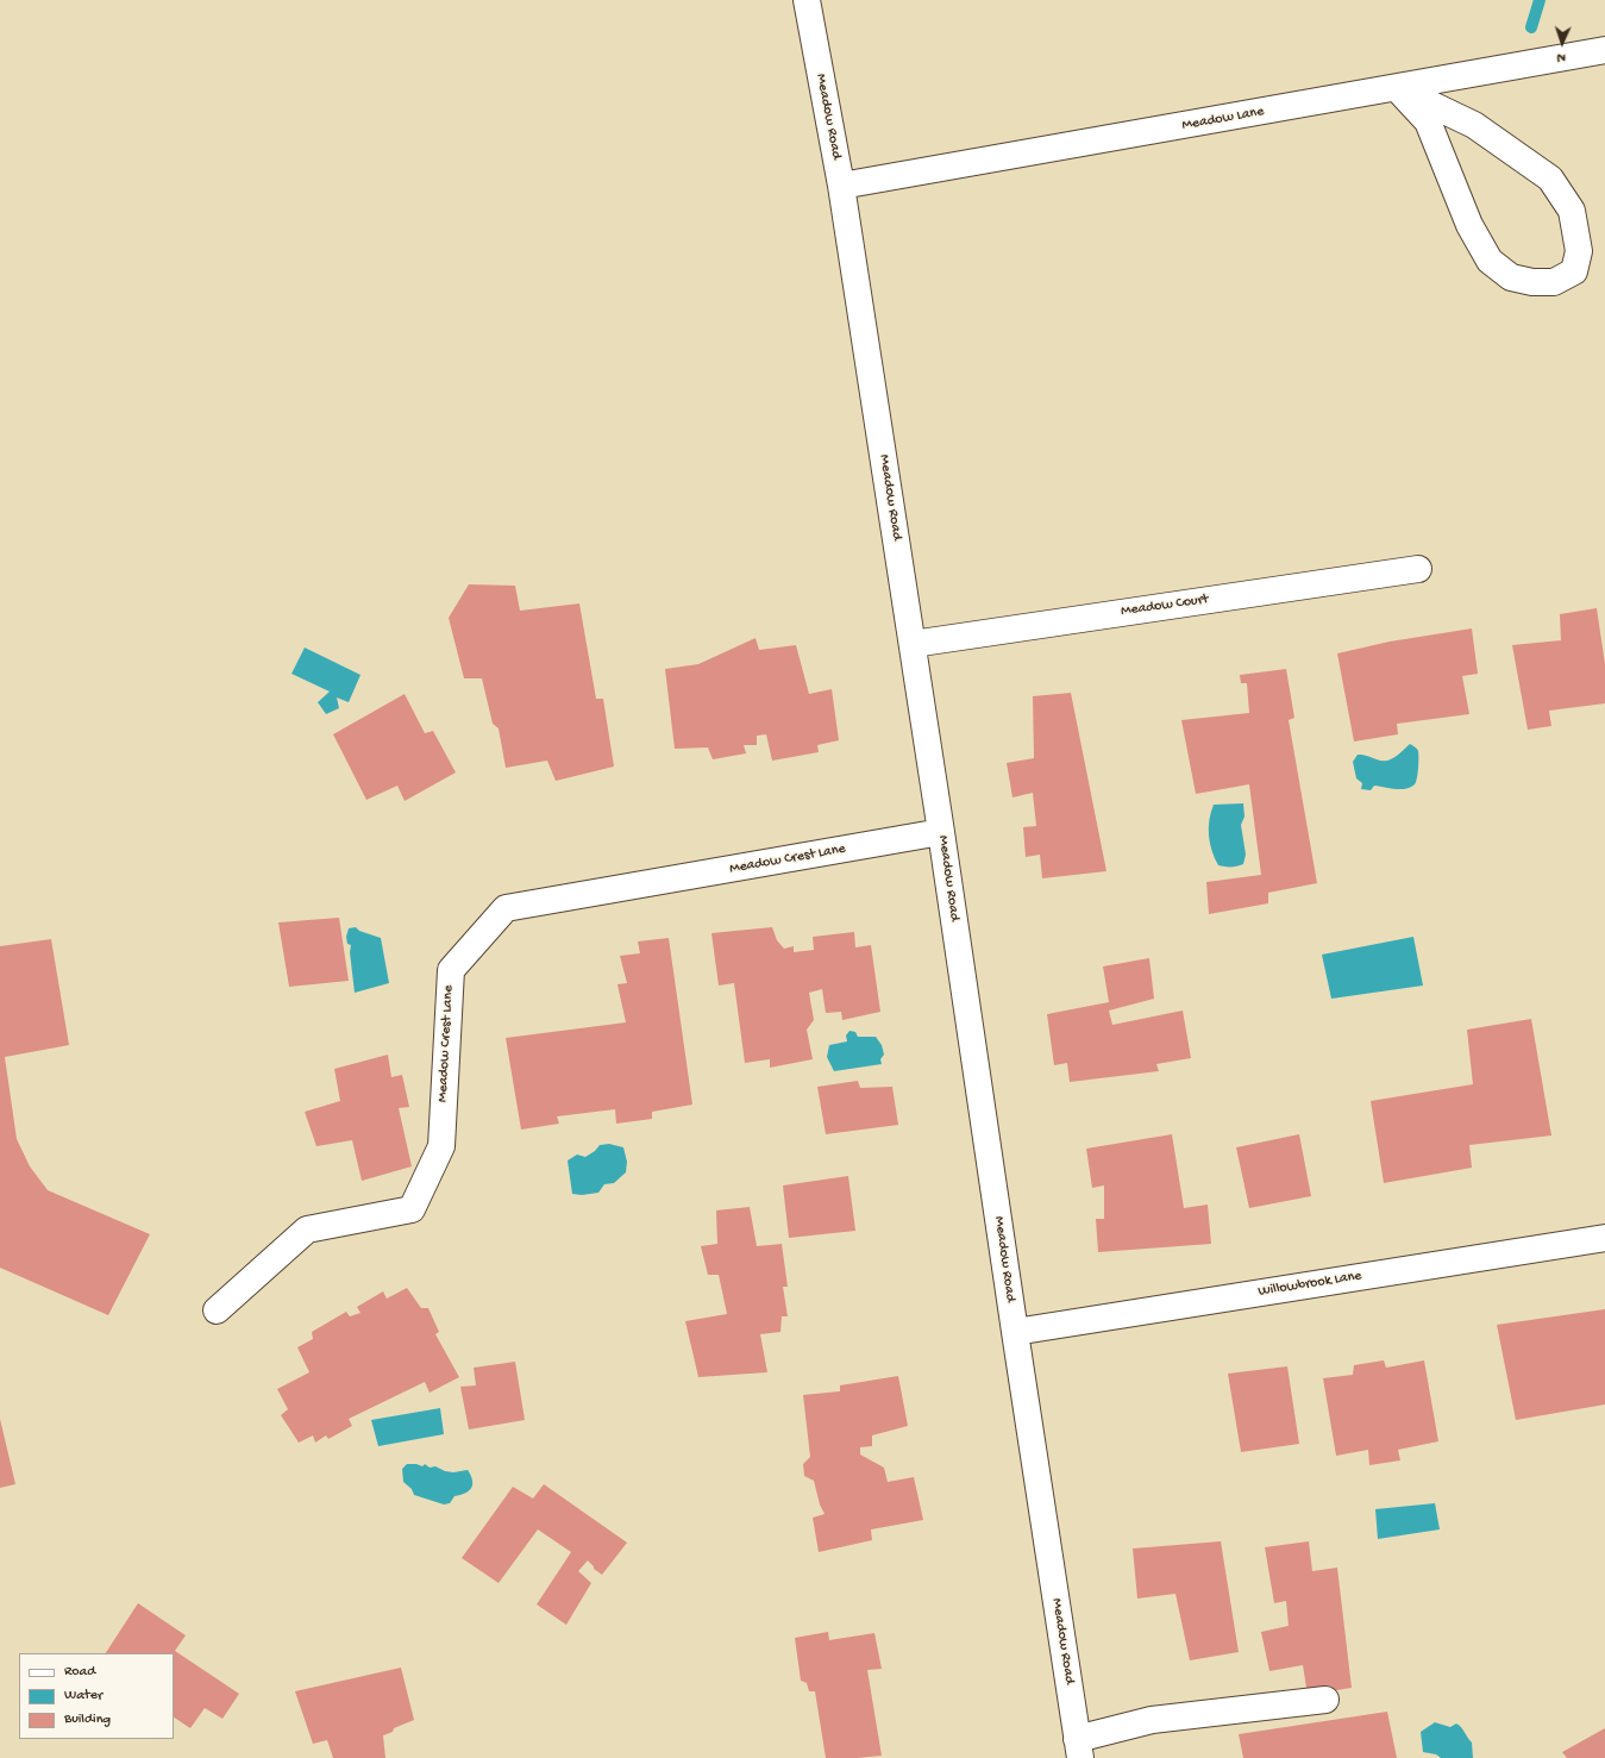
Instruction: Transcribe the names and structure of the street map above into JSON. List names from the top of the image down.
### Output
{
  "streets": {
    "street": [
      "Meadow Road",
      "Meadow Lane",
      "Meadow Court",
      "Meadow Crest Lane",
      "Willowbrook Lane"
    ]
  },
  "crossings": [
    ["Meadow Road", "Meadow Lane"],
    ["Meadow Road", "Meadow Court"],
    ["Meadow Road", "Meadow Crest Lane"],
    ["Meadow Road", "Willowbrook Lane"]
  ],
  "legend": ["Road", "Water", "Building"],
  "north": "bottom"
}
